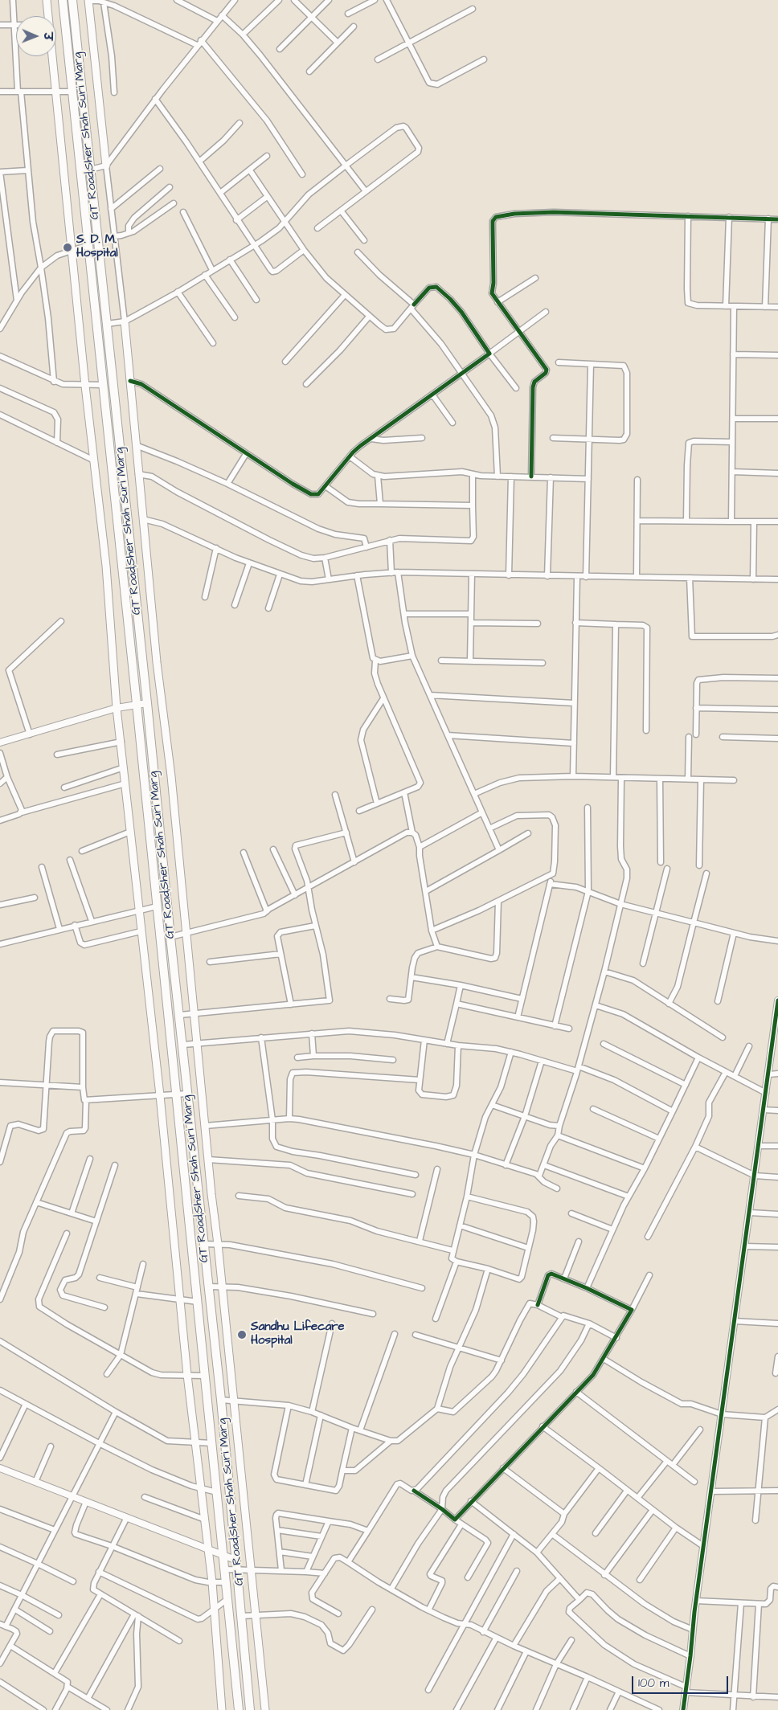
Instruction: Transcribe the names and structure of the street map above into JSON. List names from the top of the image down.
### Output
{
  "streets": {
    "main road": ["GT Road;Sher Shah Suri Marg"]
  },
  "places": ["S. D. M. Hospital", "Sandhu Lifecare Hospital"],
  "scale_bar": "100 m",
  "north": "right"
}
